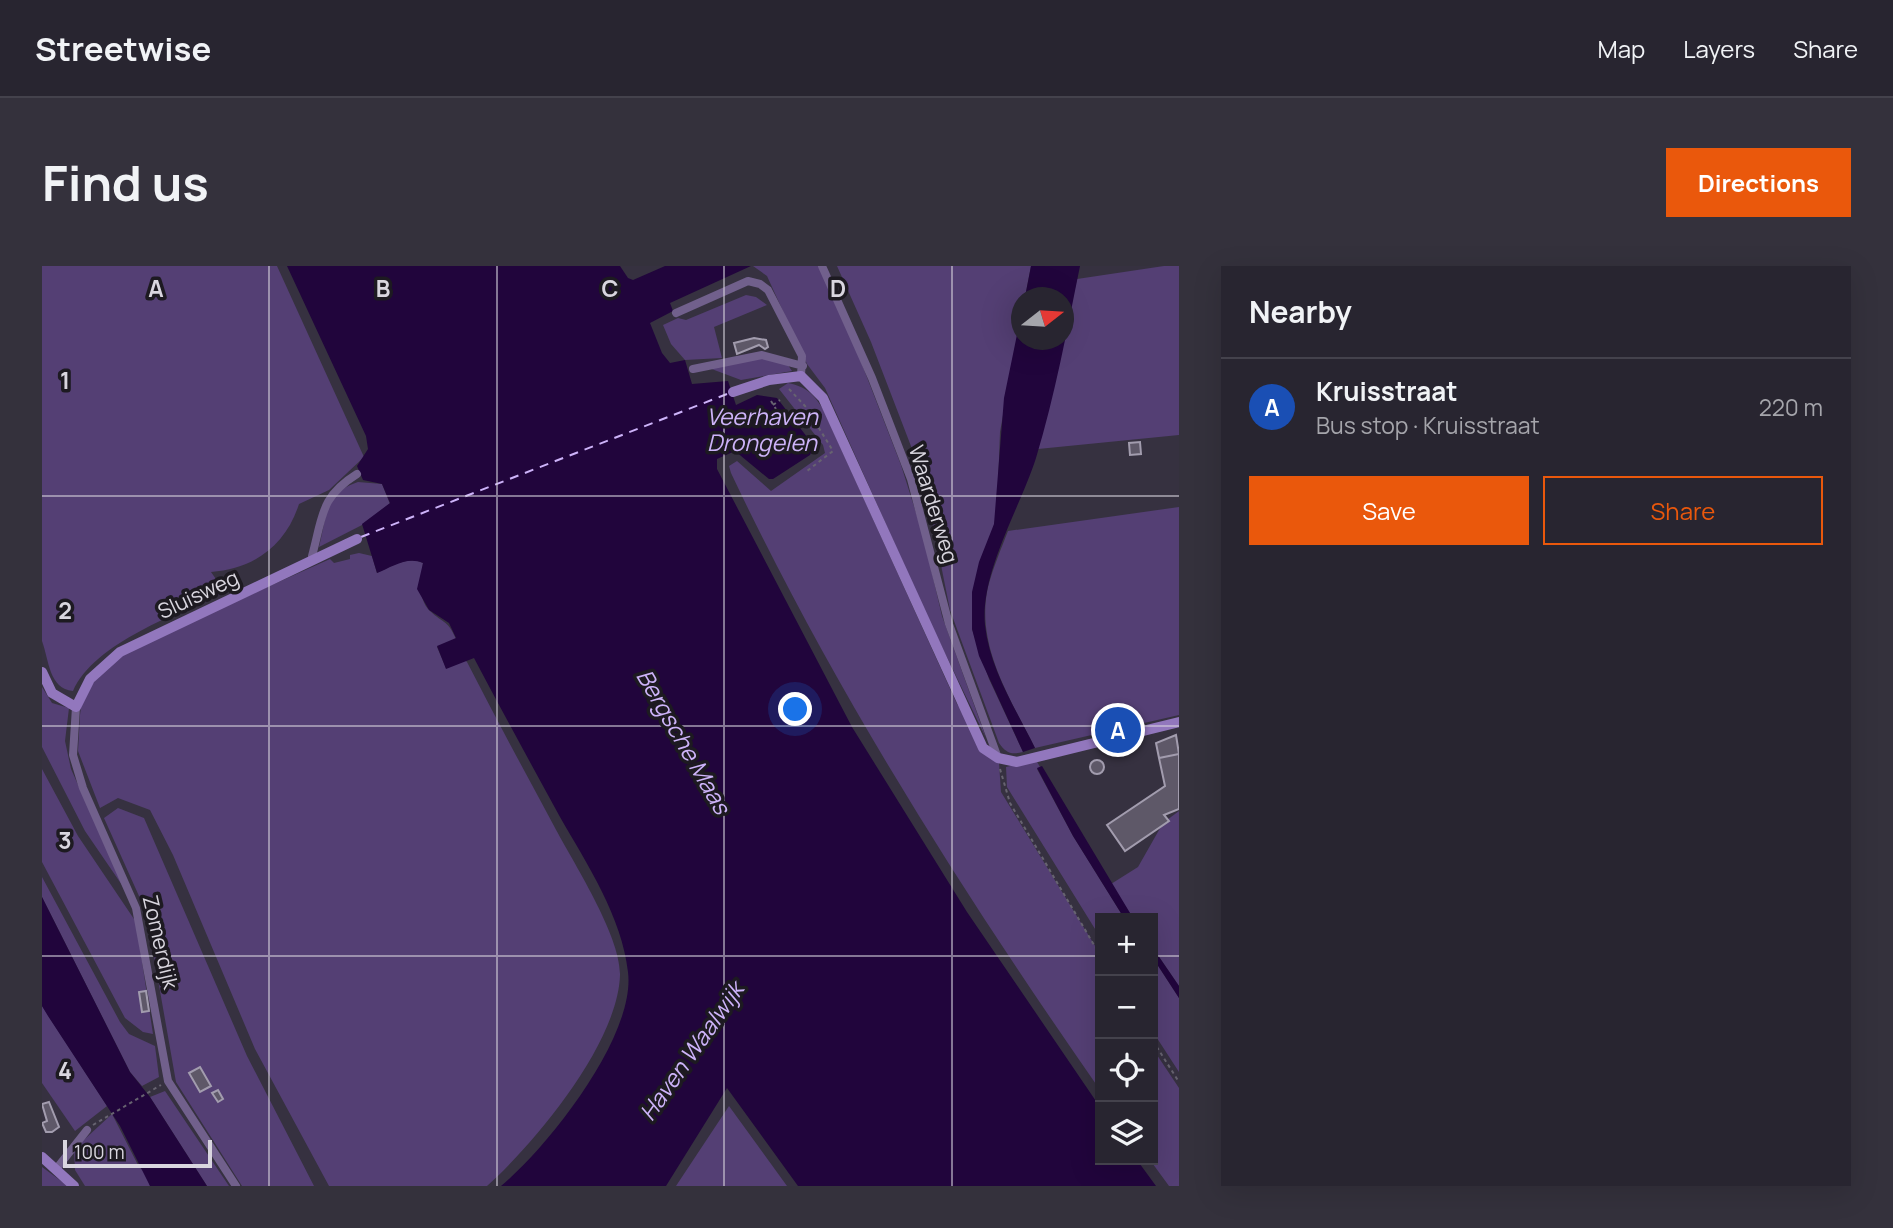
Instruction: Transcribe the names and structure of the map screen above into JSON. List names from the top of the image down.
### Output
{
  "streets": {
    "street": ["Waarderweg", "Sluisweg", "Zomerdijk"]
  },
  "crossings": [
    ["Sluisweg", "Zomerdijk"]
  ],
  "water": ["Veerhaven Drongelen", "Bergsche Maas", "Haven Waalwijk"],
  "scale_bar": "100 m",
  "north": "right",
  "page": {
    "header": "Streetwise",
    "nav": ["Map", "Layers", "Share"],
    "buttons": [
      "Directions",
      ["Save", "Share"]
    ],
    "title": "Find us",
    "heading": "Nearby",
    "list": [
      {
        "mark": "A",
        "name": "Kruisstraat",
        "note": "Bus stop · Kruisstraat",
        "value": "220 m"
      }
    ],
    "pins": "A",
    "map_buttons": ["+", "−"],
    "scale": "100 m"
  },
  "grid": {
    "columns": [
      "A",
      "B",
      "C",
      "D"
    ],
    "rows": [
      "1",
      "2",
      "3",
      "4"
    ]
  }
}
